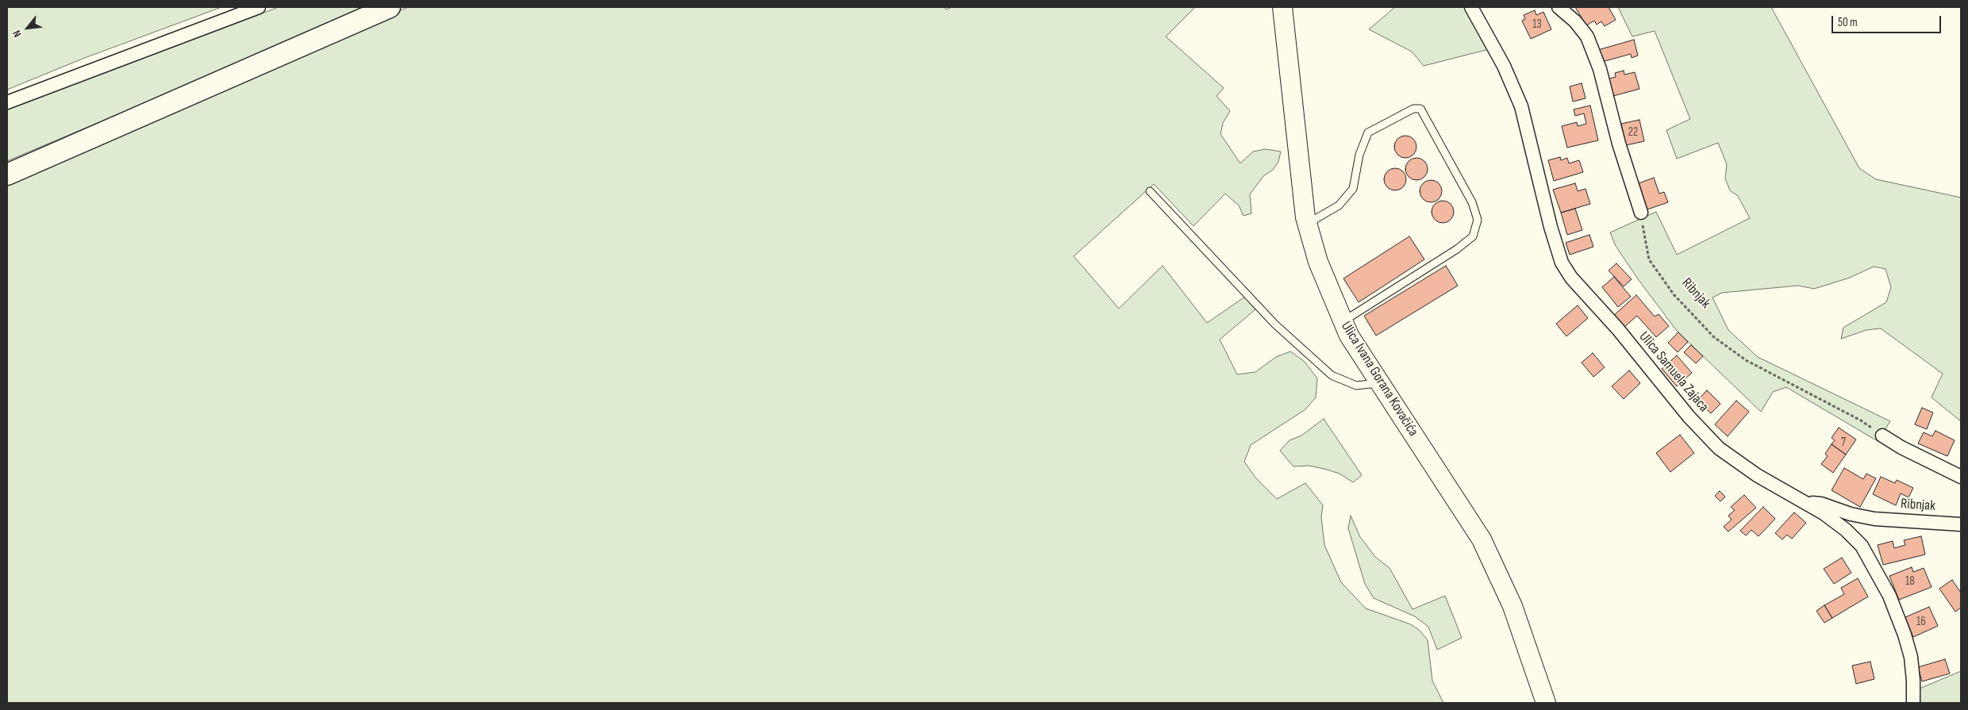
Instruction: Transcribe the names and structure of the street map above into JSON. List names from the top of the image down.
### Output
{
  "streets": {
    "main road": ["Ulica Ivana Gorana Kovačića"],
    "street": ["Ribnjak", "Ulica Samuela Zajaca"]
  },
  "crossings": [
    ["Ribnjak", "Ulica Samuela Zajaca"]
  ],
  "house_numbers": [
    "13",
    "22",
    "7",
    "18",
    "16"
  ],
  "scale_bar": "50 m",
  "north": "bottom left"
}
